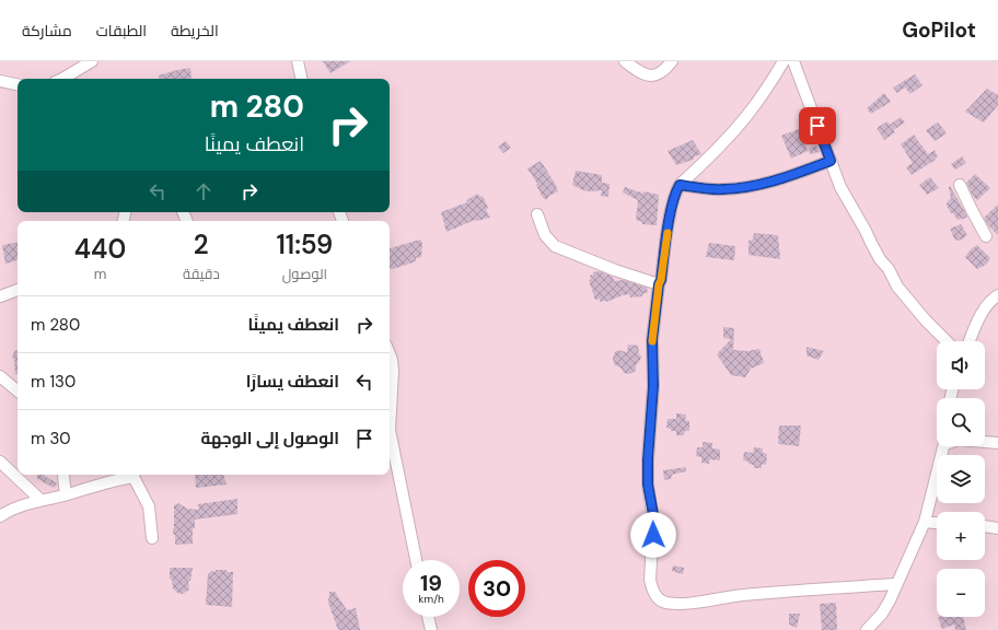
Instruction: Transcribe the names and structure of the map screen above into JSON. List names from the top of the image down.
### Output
{
  "page": {
    "header": "GoPilot",
    "nav": ["الخريطة", "الطبقات", "مشاركة"],
    "turn": ["280 m", "انعطف يمينًا"],
    "eta": [
      "11:59",
      "الوصول",
      "2",
      "دقيقة",
      "440",
      "m"
    ],
    "list": [
      {
        "name": "انعطف يمينًا",
        "value": "280 m"
      },
      {
        "name": "انعطف يسارًا",
        "value": "130 m"
      },
      {
        "name": "الوصول إلى الوجهة",
        "value": "30 m"
      }
    ],
    "map_buttons": ["+", "−"],
    "speed": "19 km/h",
    "limit": "30"
  }
}
